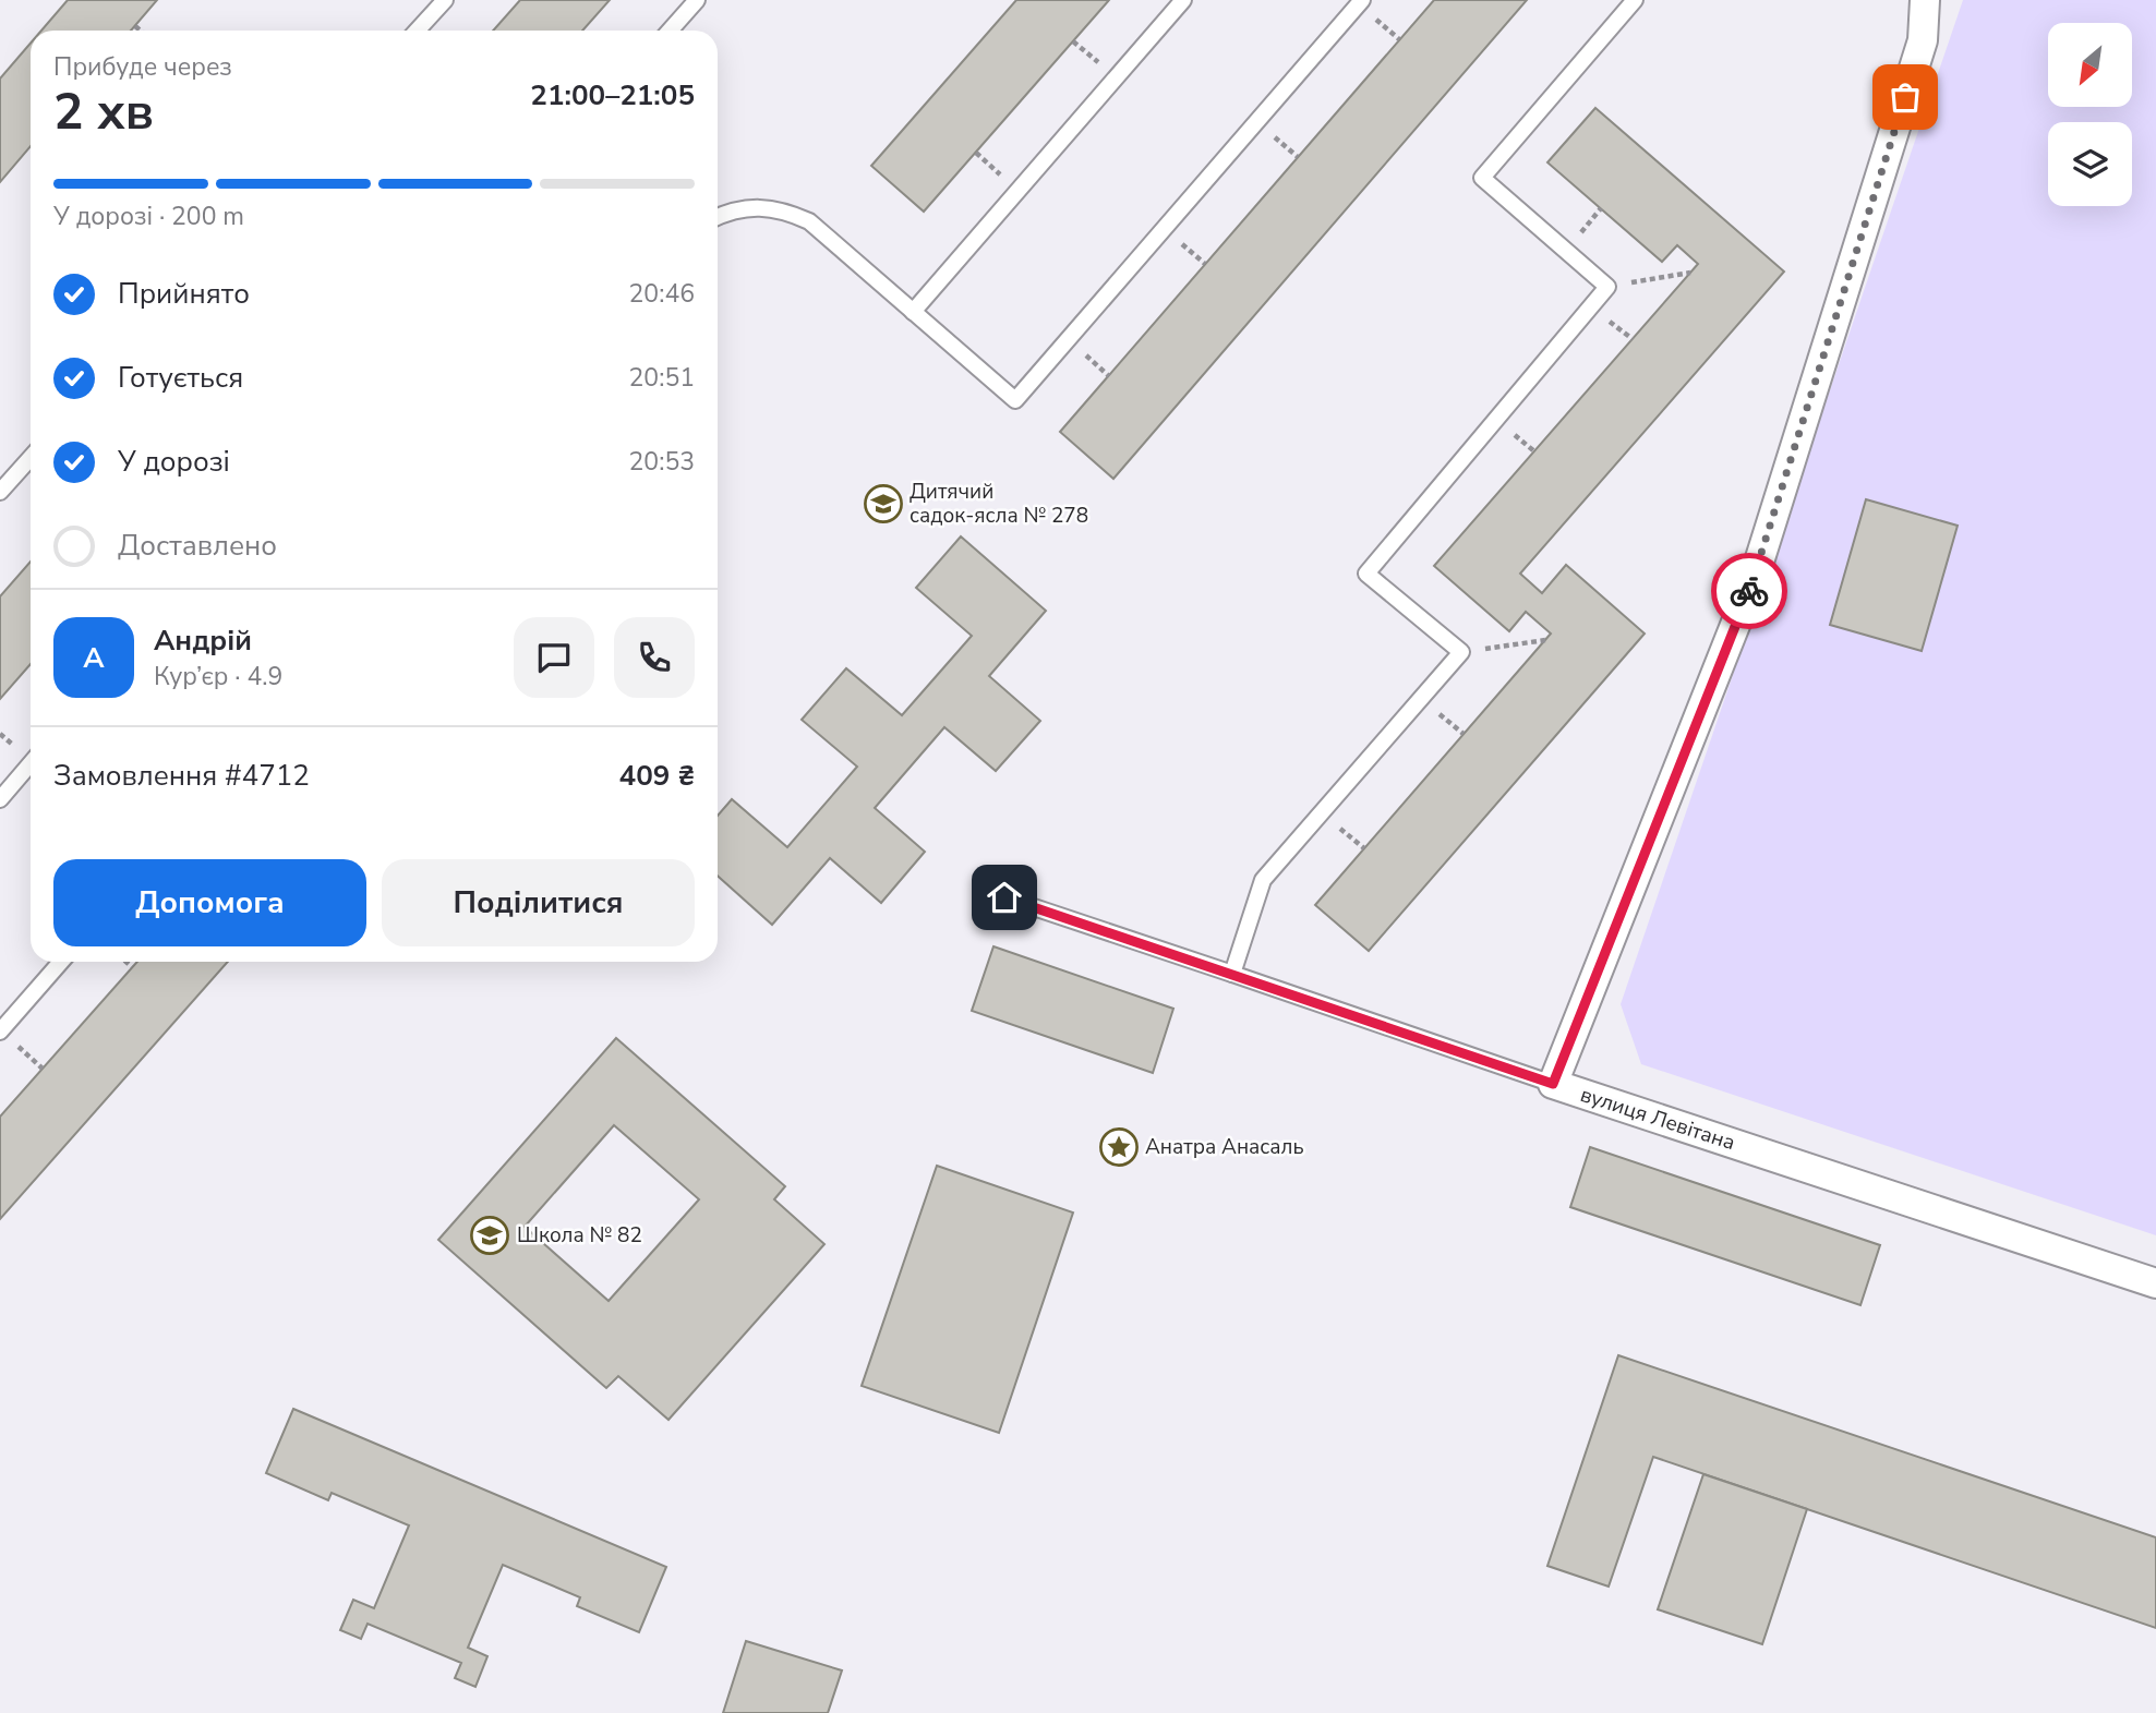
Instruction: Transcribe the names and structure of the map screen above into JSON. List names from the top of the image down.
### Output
{
  "streets": {
    "street": ["вулиця Левітана"]
  },
  "places": {
    "school or university": ["Дитячий садок-ясла № 278", "Школа № 82"],
    "place": ["Анатра Анасаль"]
  },
  "north": "bottom left",
  "page": {
    "heading": ["2 хв", "Прибуде через", "21:00–21:05"],
    "panel": [
      "Андрій",
      "Кур’єр · 4.9",
      "Замовлення #4712",
      "409 ₴"
    ],
    "bar": "У дорозі · 200 m",
    "list": [
      ["Прийнято", "20:46"],
      ["Готується", "20:51"],
      ["У дорозі", "20:53"],
      "Доставлено"
    ],
    "round": "А",
    "buttons": ["Допомога", "Поділитися"]
  }
}
